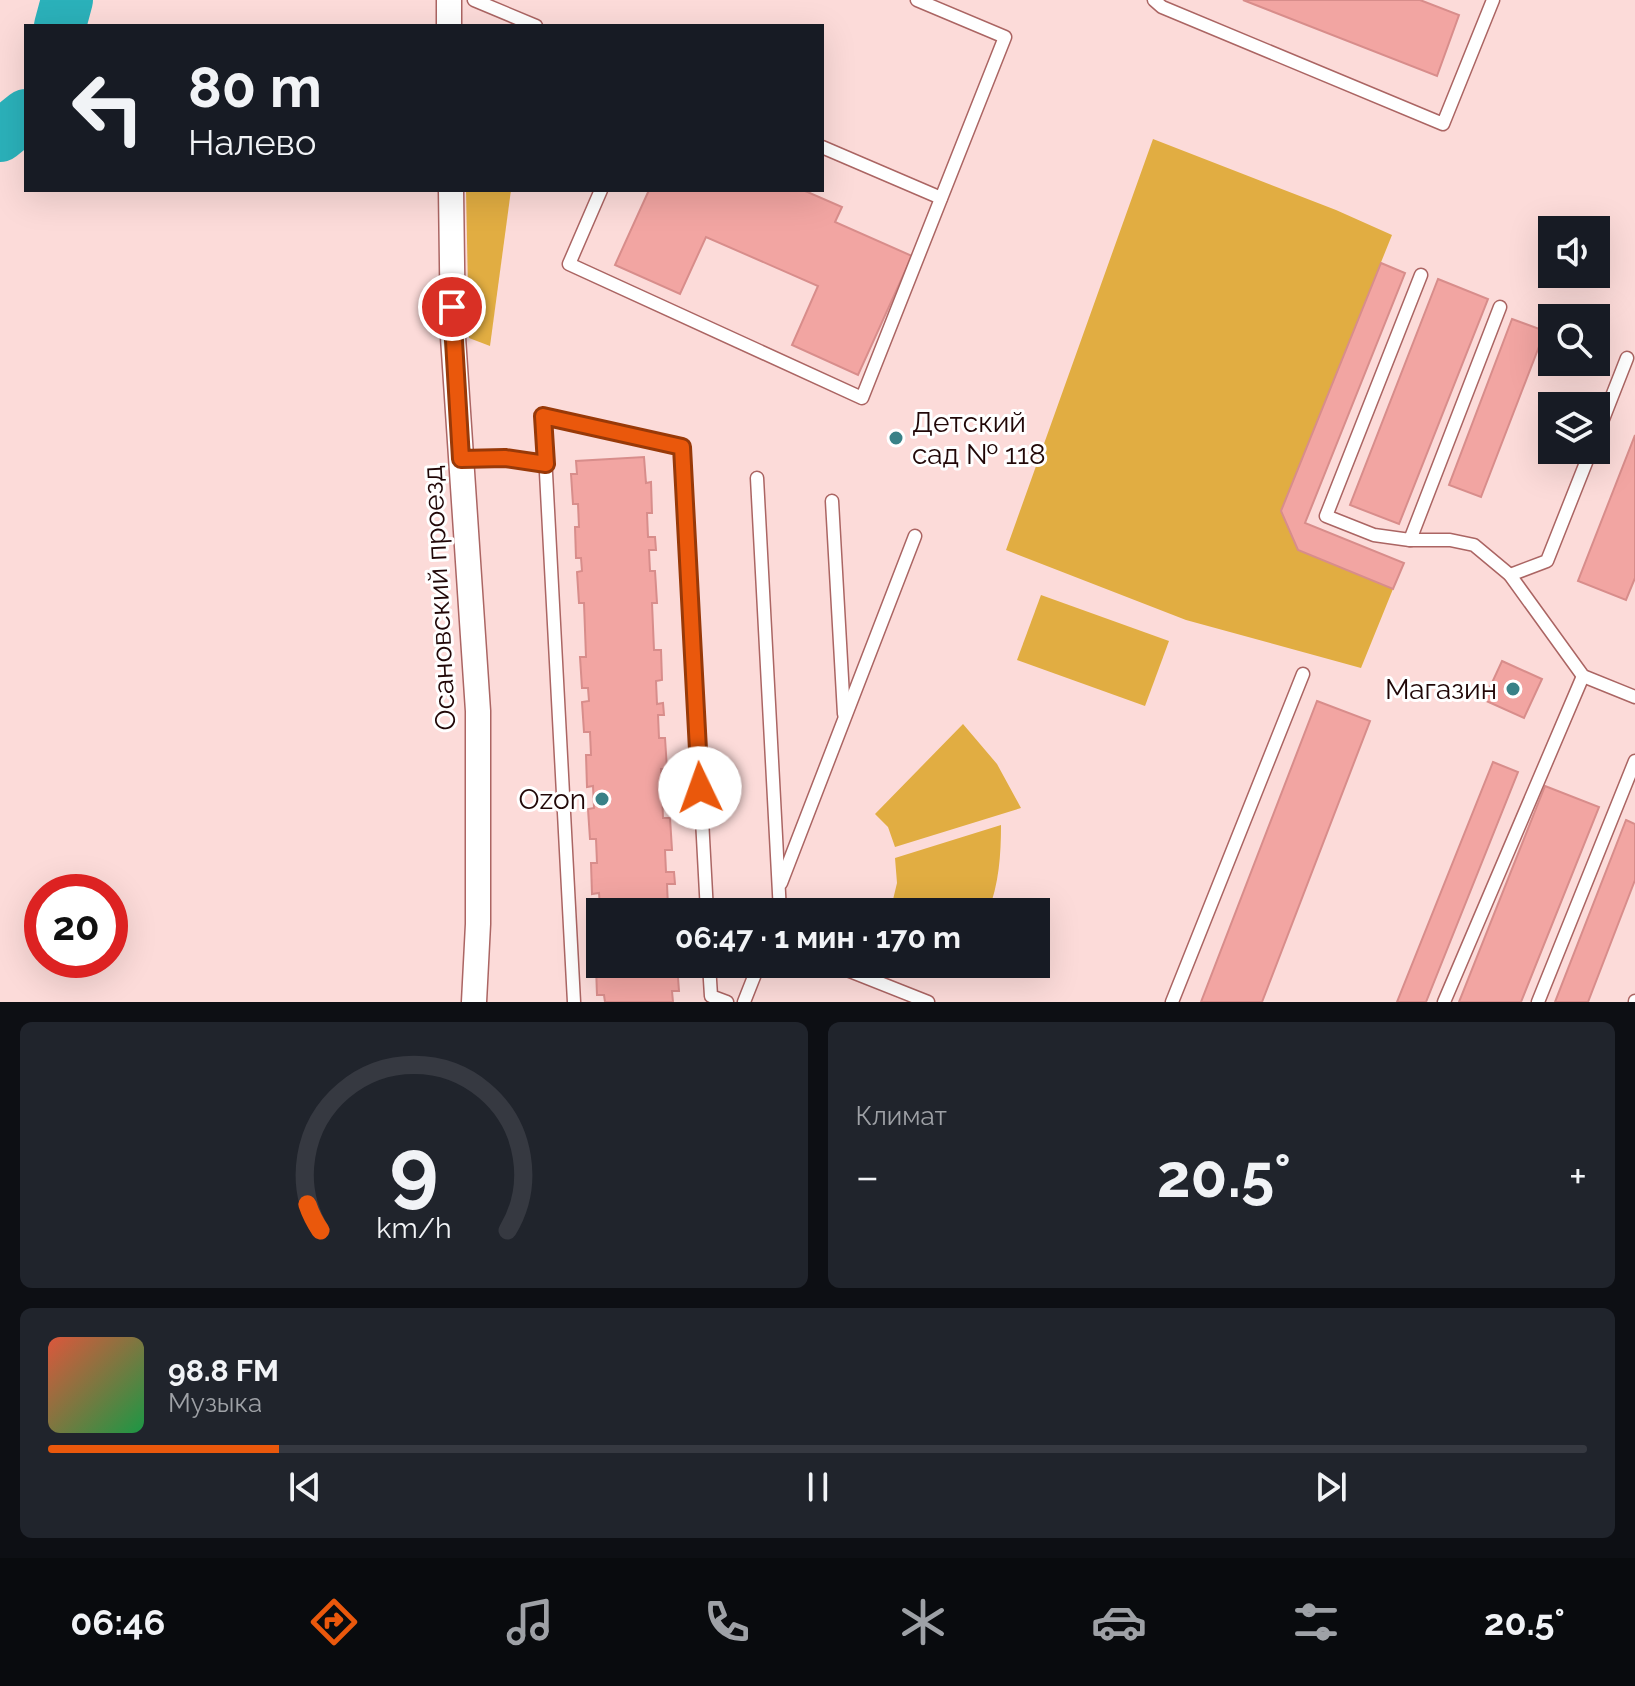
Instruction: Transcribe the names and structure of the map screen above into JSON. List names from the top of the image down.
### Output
{
  "streets": {
    "street": ["Осановский проезд"]
  },
  "places": ["Детский сад № 118", "Магазин", "Ozon"],
  "page": {
    "turn": ["80 m", "Налево"],
    "limit": "20",
    "trip": "06:47 · 1 мин · 170 m",
    "tile": "Климат",
    "heat": ["−", "20.5°", "+"],
    "song": ["98.8 FM", "Музыка"],
    "tabs": ["06:46", "20.5°"],
    "gauge": ["9", "km/h"]
  }
}
